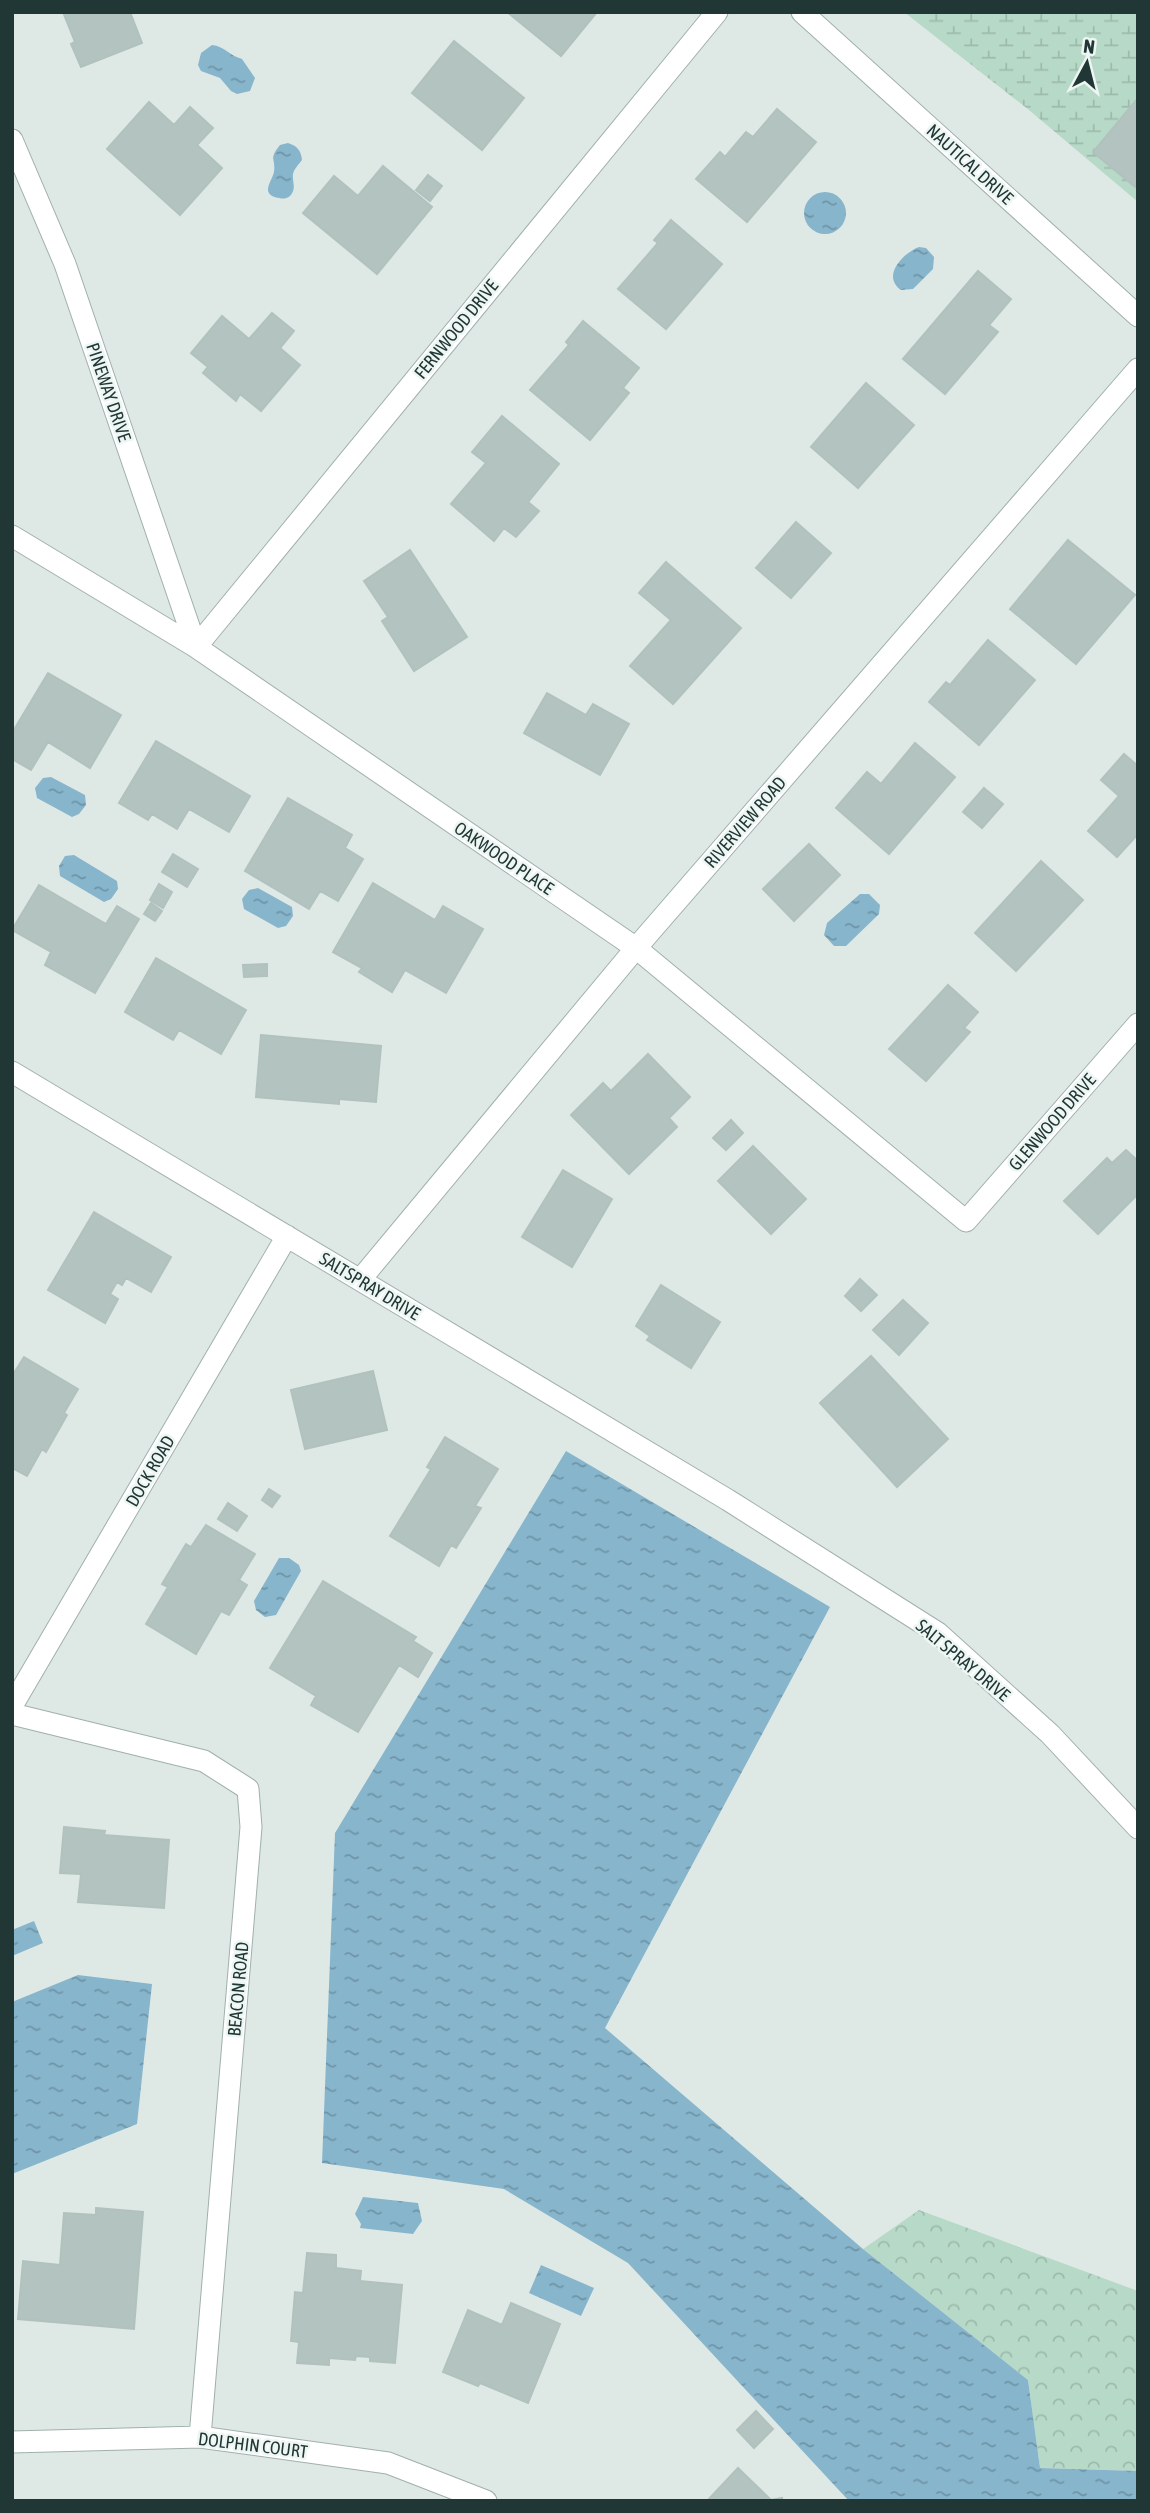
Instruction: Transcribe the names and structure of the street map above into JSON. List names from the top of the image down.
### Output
{
  "streets": {
    "street": [
      "NAUTICAL DRIVE",
      "FERNWOOD DRIVE",
      "PINEWAY DRIVE",
      "RIVERVIEW ROAD",
      "OAKWOOD PLACE",
      "GLENWOOD DRIVE",
      "SALTSPRAY DRIVE",
      "DOCK ROAD",
      "SALT SPRAY DRIVE",
      "BEACON ROAD",
      "DOLPHIN COURT"
    ]
  },
  "crossings": [
    ["FERNWOOD DRIVE", "PINEWAY DRIVE"],
    ["FERNWOOD DRIVE", "OAKWOOD PLACE"],
    ["PINEWAY DRIVE", "OAKWOOD PLACE"],
    ["RIVERVIEW ROAD", "OAKWOOD PLACE"],
    ["RIVERVIEW ROAD", "SALTSPRAY DRIVE"],
    ["OAKWOOD PLACE", "GLENWOOD DRIVE"],
    ["SALTSPRAY DRIVE", "DOCK ROAD"],
    ["SALTSPRAY DRIVE", "SALT SPRAY DRIVE"],
    ["BEACON ROAD", "DOLPHIN COURT"]
  ],
  "north": "top"
}
